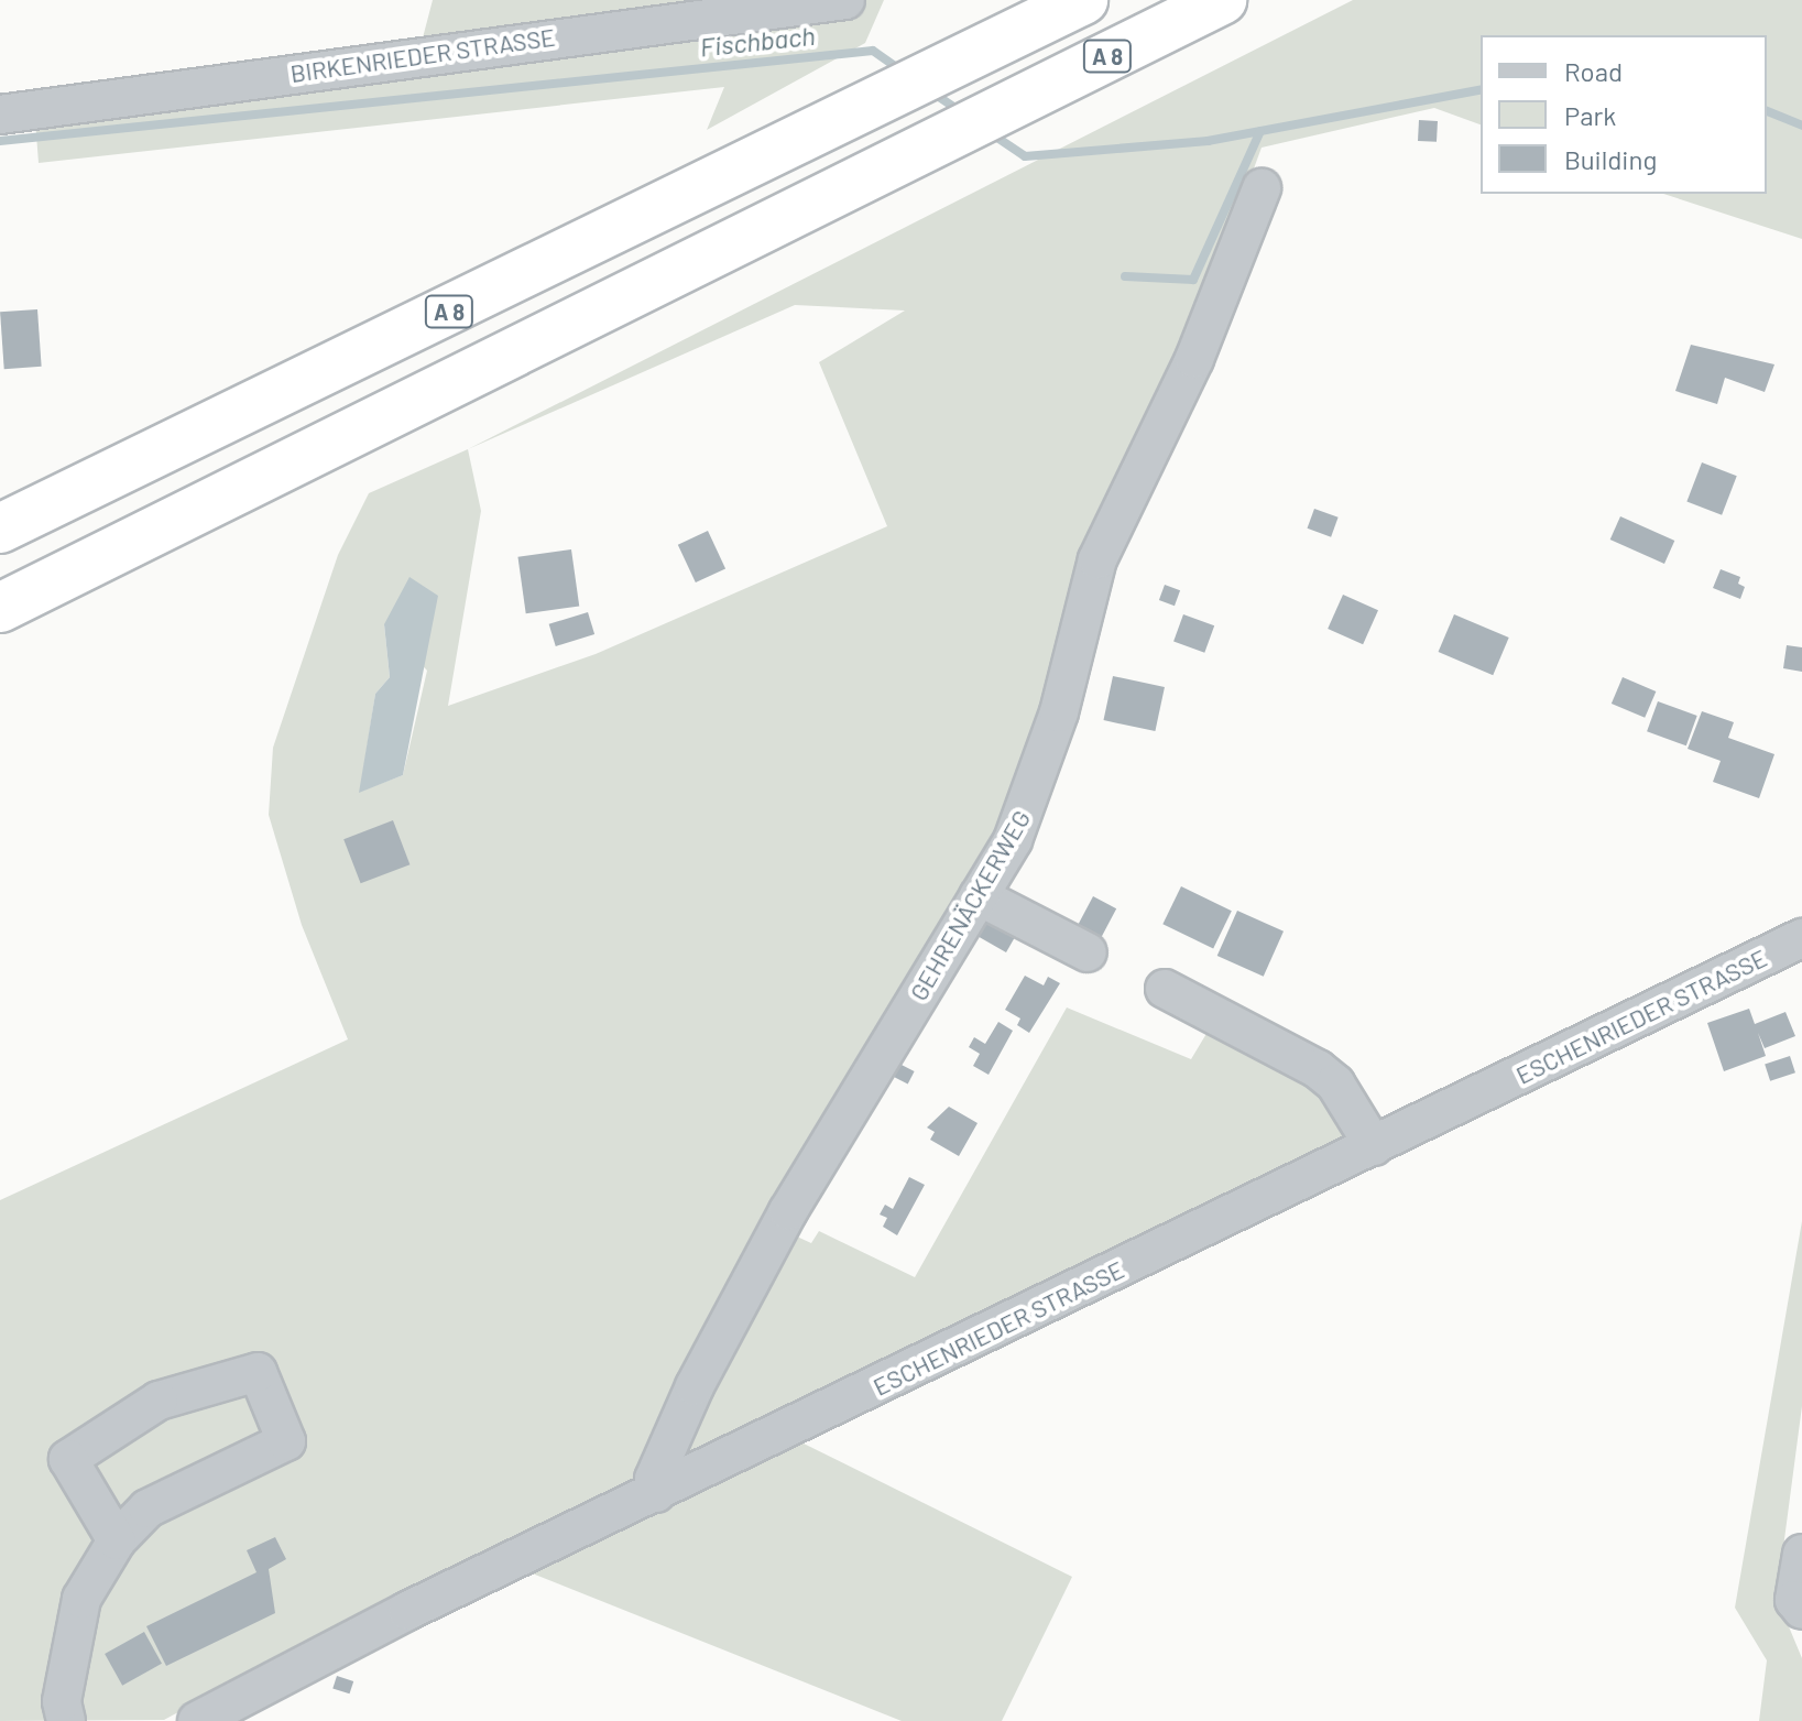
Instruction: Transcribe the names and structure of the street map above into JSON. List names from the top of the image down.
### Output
{
  "streets": {
    "highway": ["A 8"],
    "street": ["BIRKENRIEDER STRASSE", "GEHRENÄCKERWEG", "ESCHENRIEDER STRASSE"]
  },
  "crossings": [
    ["GEHRENÄCKERWEG", "ESCHENRIEDER STRASSE"]
  ],
  "water": ["Fischbach"],
  "legend": ["Road", "Park", "Building"]
}
